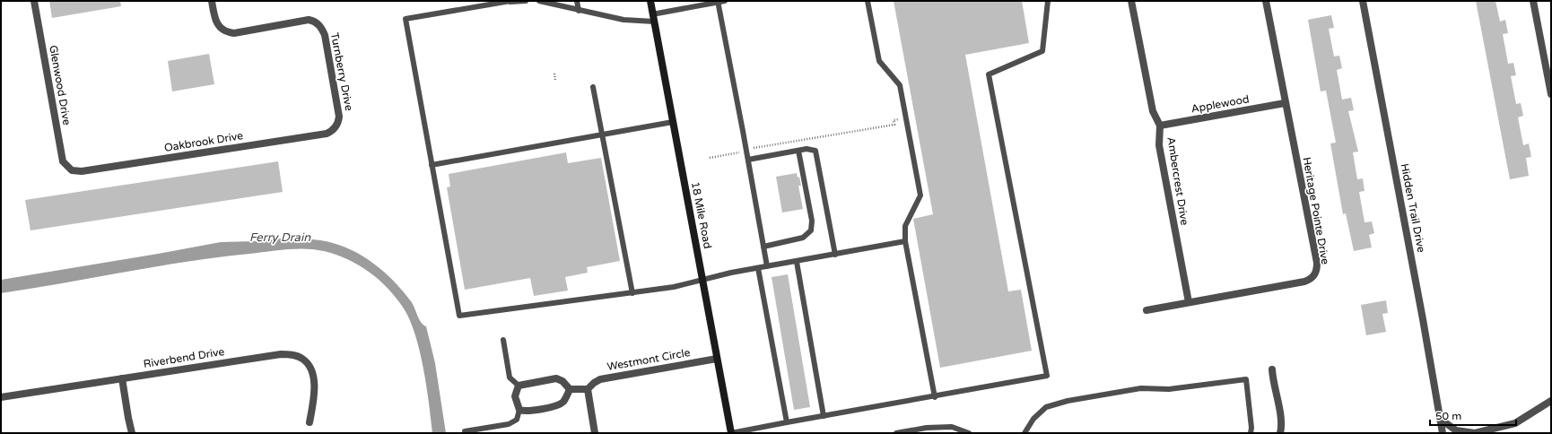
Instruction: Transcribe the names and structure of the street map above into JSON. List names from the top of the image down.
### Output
{
  "streets": {
    "main road": ["18 Mile Road"],
    "street": [
      "Turnberry Drive",
      "Glenwood Drive",
      "Applewood",
      "Oakbrook Drive",
      "Ambercrest Drive",
      "Hidden Trail Drive",
      "Heritage Pointe Drive",
      "Riverbend Drive",
      "Westmont Circle"
    ]
  },
  "crossings": [
    ["Turnberry Drive", "Oakbrook Drive"],
    ["Glenwood Drive", "Oakbrook Drive"],
    ["Applewood", "Ambercrest Drive"],
    ["Applewood", "Heritage Pointe Drive"],
    ["Ambercrest Drive", "Heritage Pointe Drive"],
    ["18 Mile Road", "Westmont Circle"]
  ],
  "water": ["Ferry Drain"],
  "scale_bar": "50 m"
}
